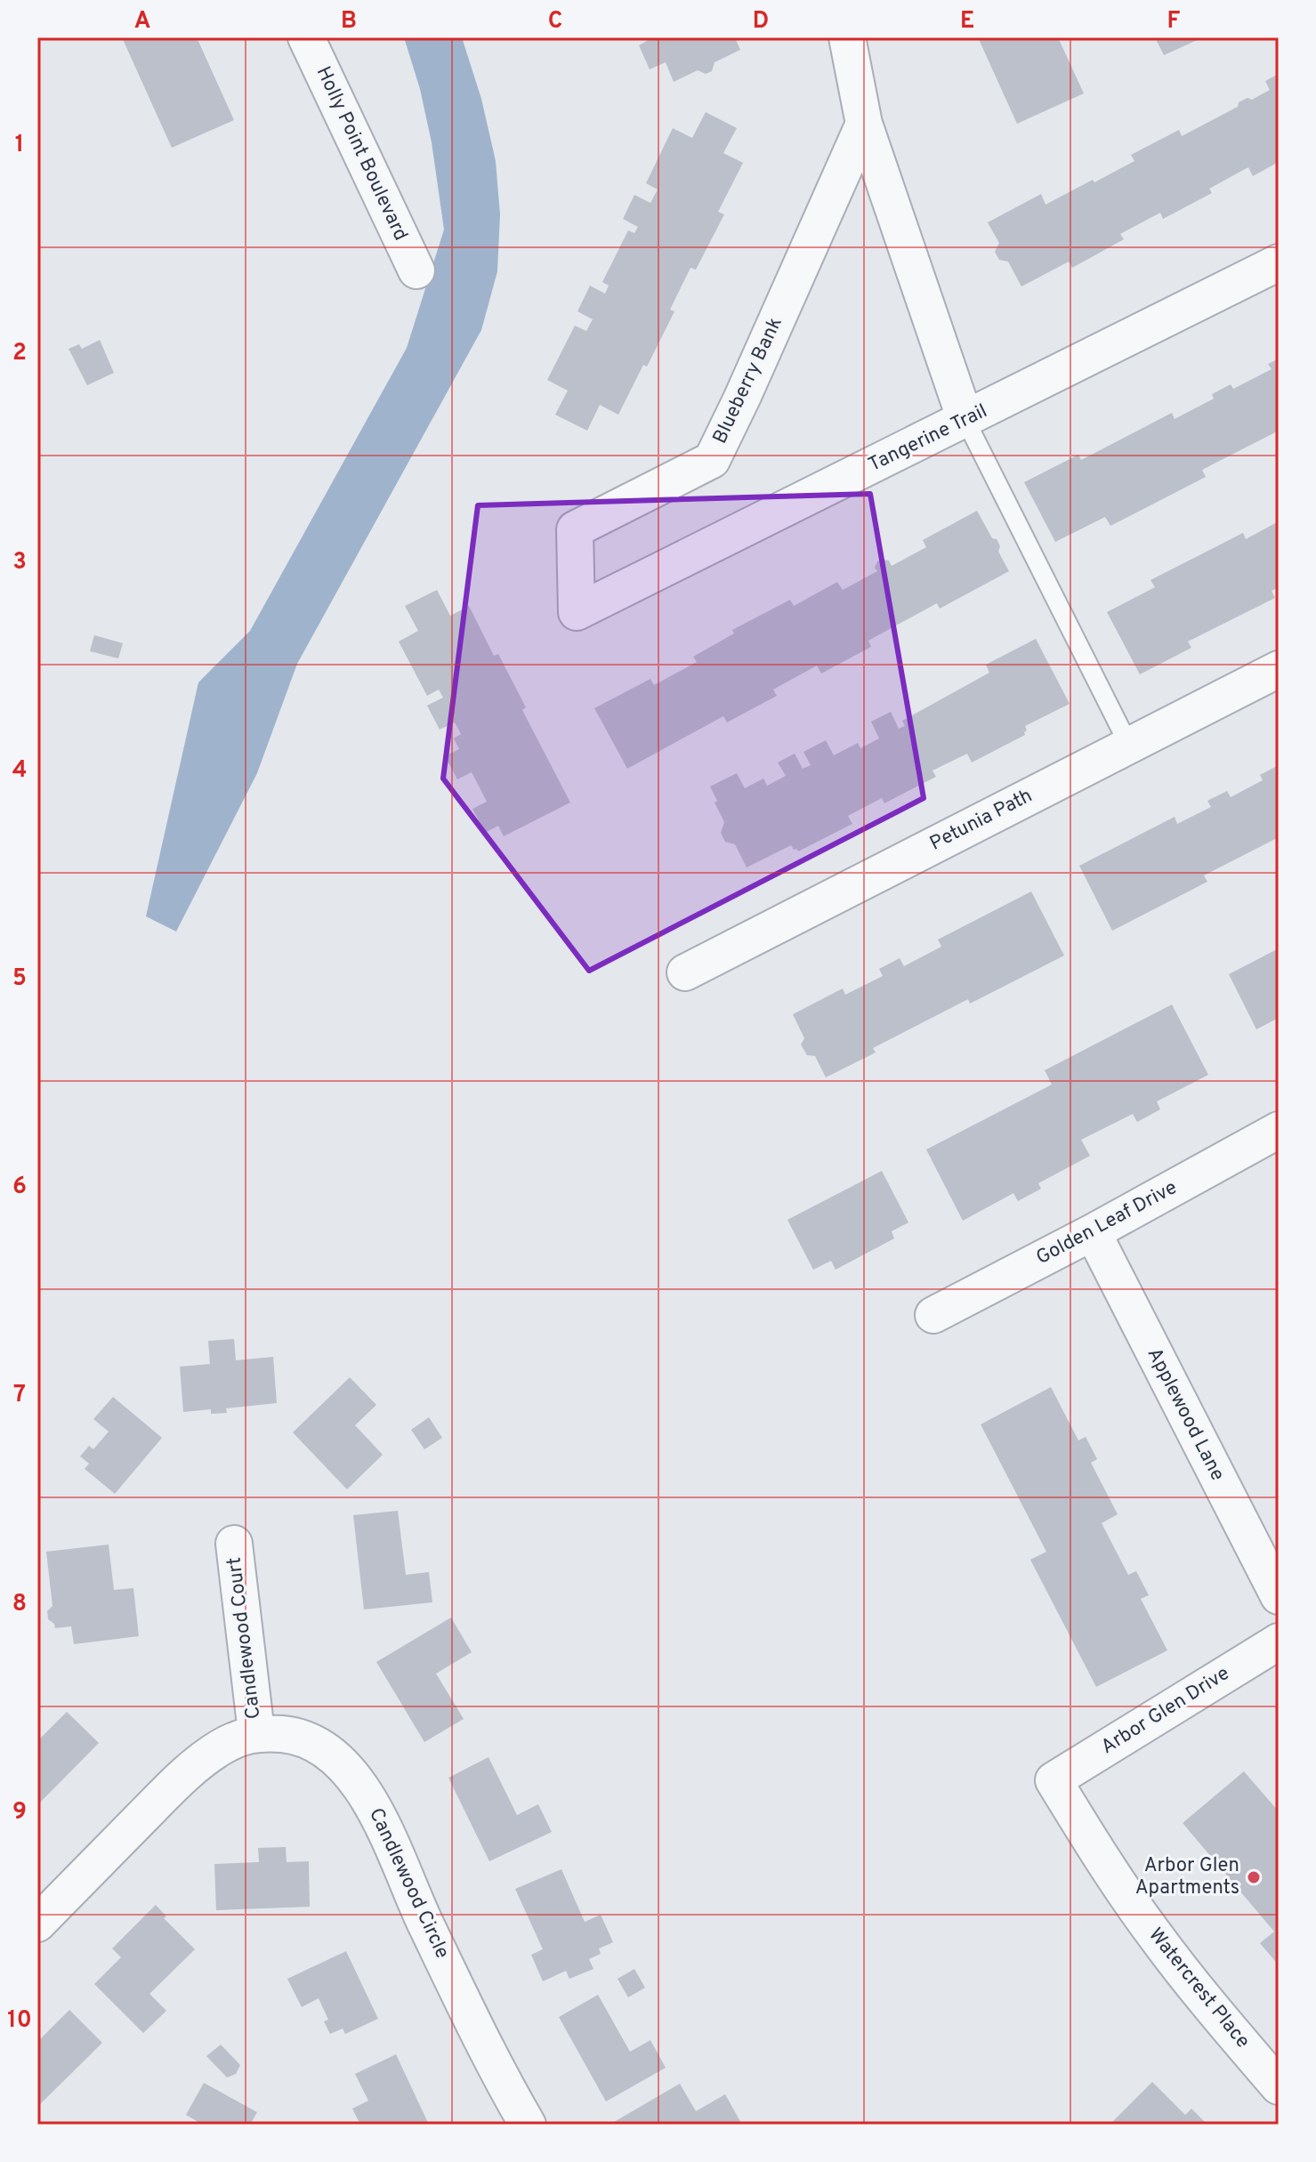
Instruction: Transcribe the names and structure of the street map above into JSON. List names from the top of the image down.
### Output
{
  "streets": {
    "street": [
      "Holly Point Boulevard",
      "Blueberry Bank",
      "Tangerine Trail",
      "Petunia Path",
      "Golden Leaf Drive",
      "Applewood Lane",
      "Candlewood Court",
      "Arbor Glen Drive",
      "Candlewood Circle",
      "Watercrest Place"
    ]
  },
  "crossings": [
    ["Blueberry Bank", "Tangerine Trail"],
    ["Golden Leaf Drive", "Applewood Lane"],
    ["Candlewood Court", "Candlewood Circle"],
    ["Arbor Glen Drive", "Watercrest Place"]
  ],
  "places": ["Arbor Glen Apartments"],
  "grid": {
    "columns": [
      "A",
      "B",
      "C",
      "D",
      "E",
      "F"
    ],
    "rows": [
      "1",
      "2",
      "3",
      "4",
      "5",
      "6",
      "7",
      "8",
      "9",
      "10"
    ]
  }
}
